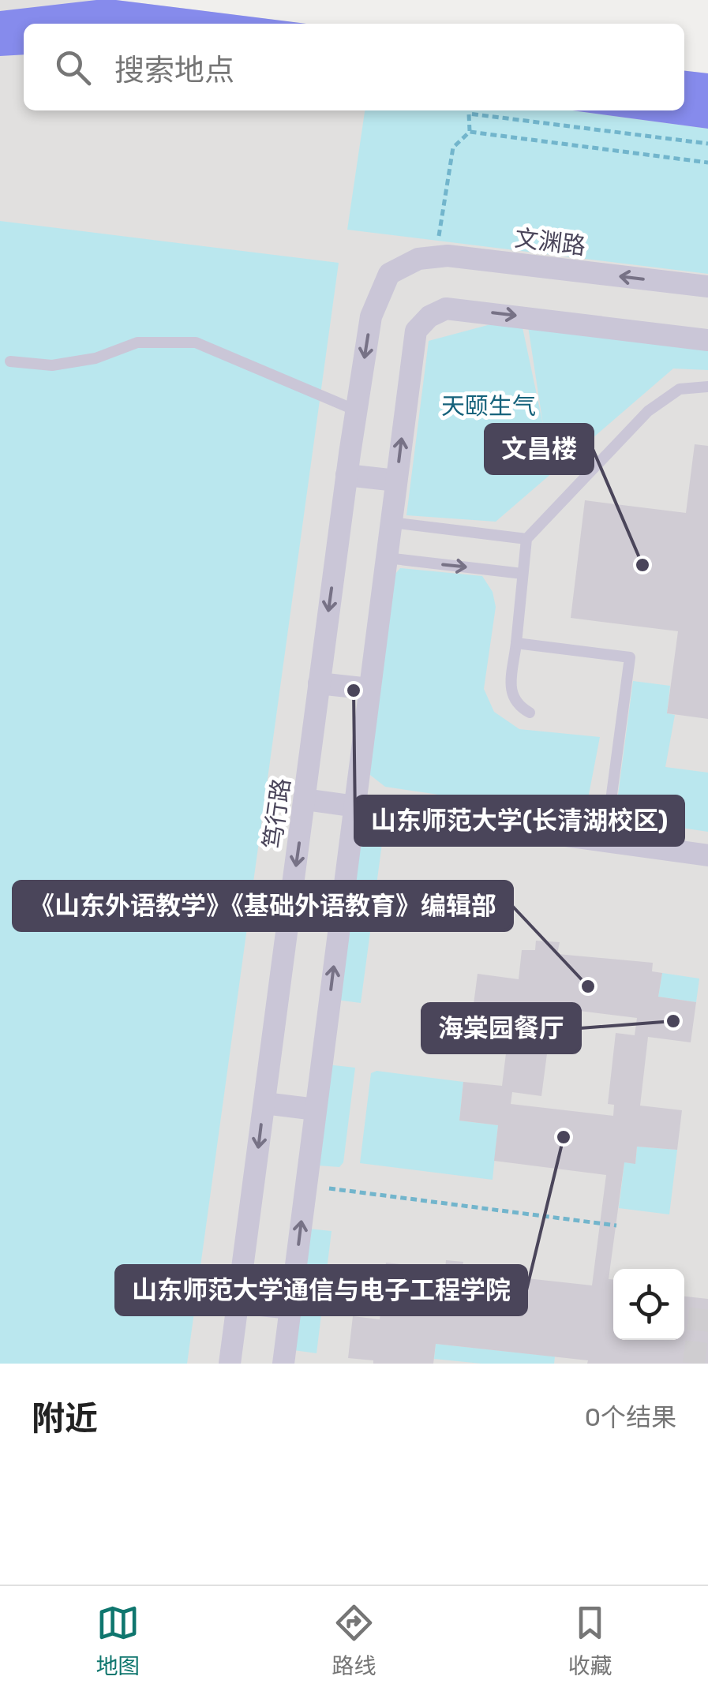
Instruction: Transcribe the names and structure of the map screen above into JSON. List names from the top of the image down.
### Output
{
  "streets": {
    "street": ["文渊路", "笃行路"]
  },
  "crossings": [
    ["文渊路", "笃行路"]
  ],
  "one_way": ["文渊路"],
  "parks": ["天颐生气"],
  "places": [
    "文昌楼",
    "山东师范大学(长清湖校区)",
    "《山东外语教学》《基础外语教育》编辑部",
    "海棠园餐厅",
    "山东师范大学通信与电子工程学院"
  ],
  "page": {
    "search": "搜索地点",
    "heading": ["附近", "0个结果"],
    "nav": ["地图", "路线", "收藏"]
  }
}
